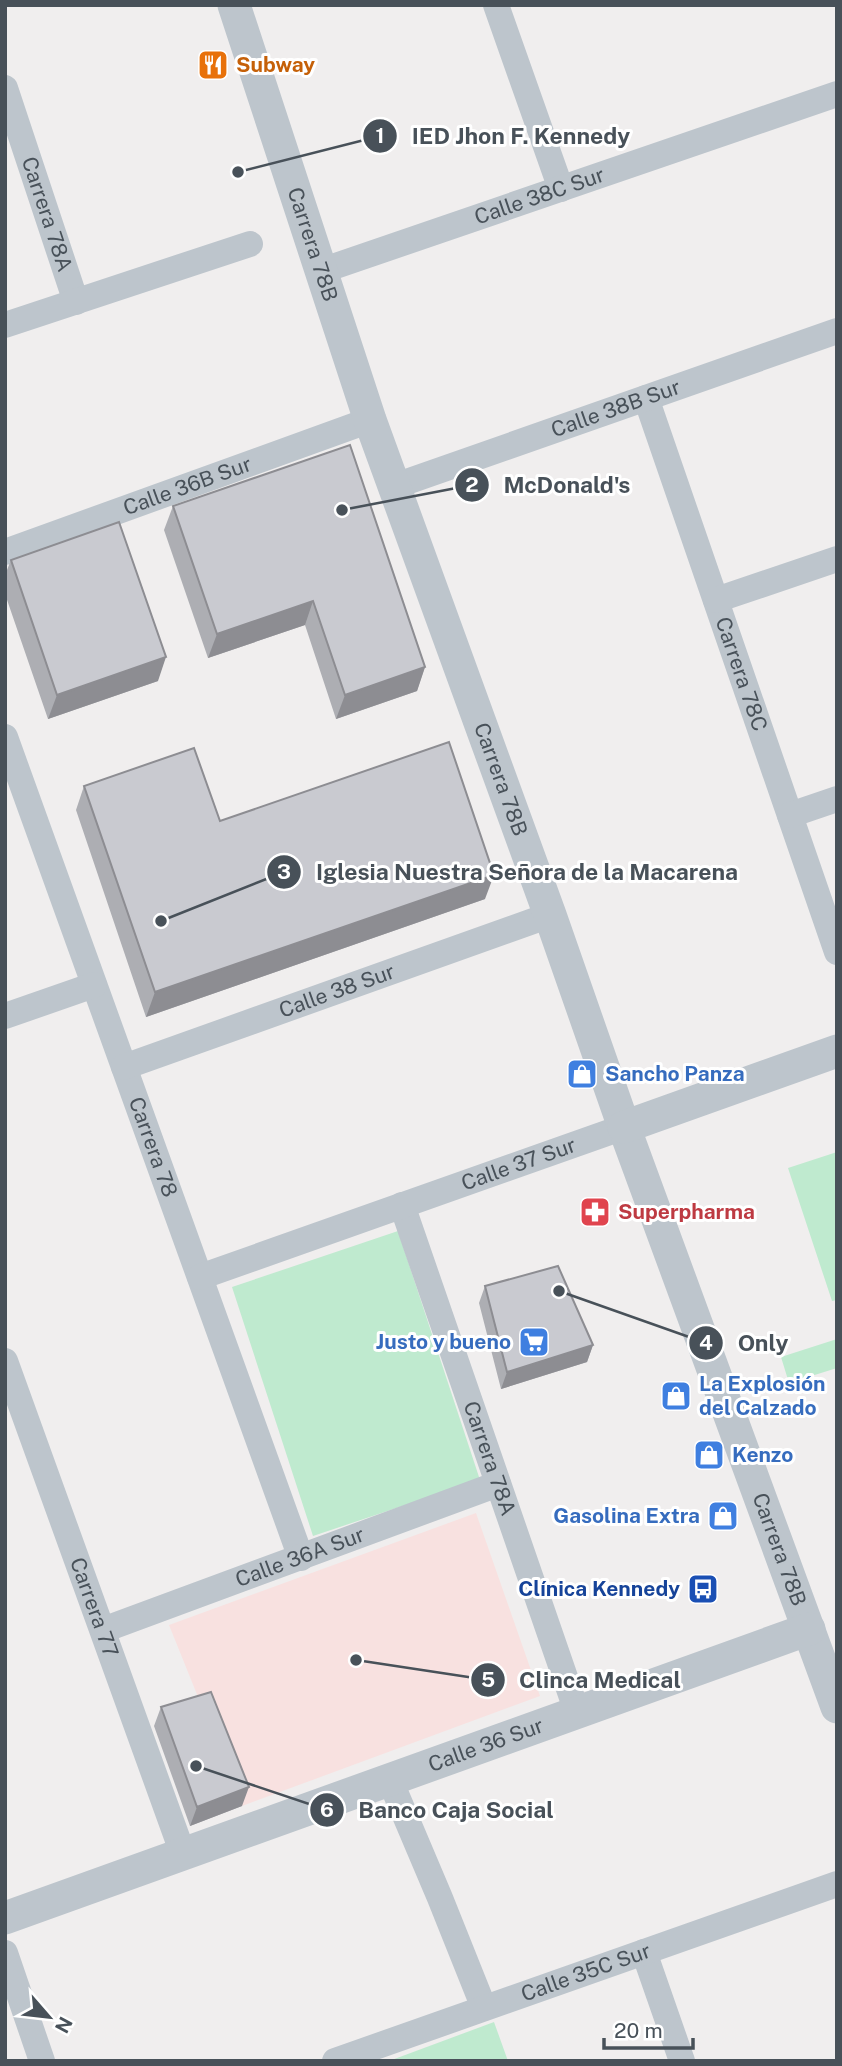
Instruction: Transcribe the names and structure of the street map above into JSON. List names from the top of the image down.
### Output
{
  "streets": {
    "street": [
      "Calle 38C Sur",
      "Carrera 78A",
      "Carrera 78B",
      "Calle 38B Sur",
      "Calle 36B Sur",
      "Carrera 78C",
      "Calle 38 Sur",
      "Carrera 78",
      "Calle 37 Sur",
      "Calle 36A Sur",
      "Carrera 77",
      "Calle 36 Sur",
      "Calle 35C Sur"
    ]
  },
  "crossings": [
    ["Calle 38C Sur", "Carrera 78B"],
    ["Carrera 78A", "Calle 37 Sur"],
    ["Carrera 78A", "Calle 36A Sur"],
    ["Carrera 78A", "Calle 36 Sur"],
    ["Carrera 78B", "Calle 38B Sur"],
    ["Carrera 78B", "Calle 36B Sur"],
    ["Carrera 78B", "Calle 38 Sur"],
    ["Carrera 78B", "Calle 37 Sur"],
    ["Carrera 78B", "Calle 36 Sur"],
    ["Calle 38B Sur", "Carrera 78C"],
    ["Calle 38 Sur", "Carrera 78"],
    ["Carrera 78", "Calle 37 Sur"],
    ["Carrera 78", "Calle 36A Sur"],
    ["Calle 36A Sur", "Carrera 77"],
    ["Carrera 77", "Calle 36 Sur"]
  ],
  "places": {
    "restaurant": ["Subway"],
    "other": [
      "IED Jhon F. Kennedy",
      "McDonald's",
      "Iglesia Nuestra Señora de la Macarena",
      "Only",
      "Clinca Medical",
      "Banco Caja Social"
    ],
    "shop": [
      "Sancho Panza",
      "La Explosión del Calzado",
      "Kenzo",
      "Gasolina Extra"
    ],
    "pharmacy": ["Superpharma"],
    "supermarket": ["Justo y bueno"],
    "bus stop": ["Clínica Kennedy"]
  },
  "scale_bar": "20 m",
  "north": "bottom right"
}
